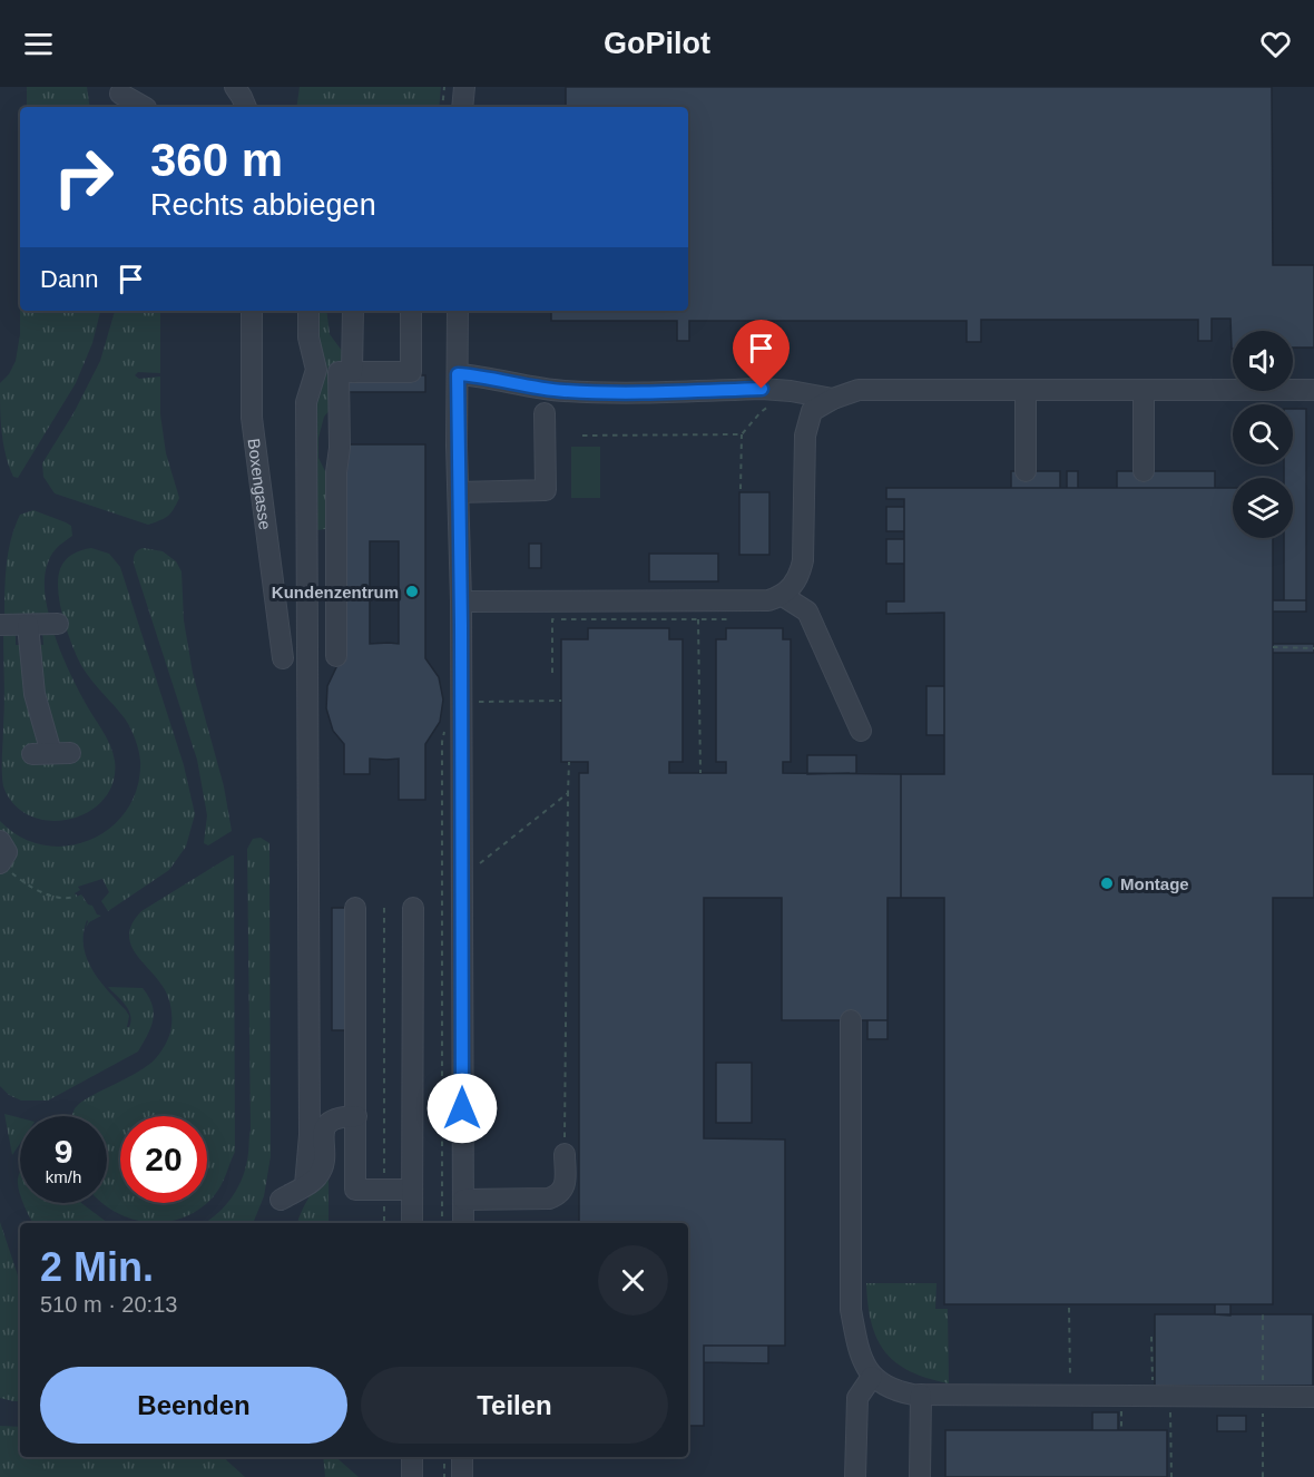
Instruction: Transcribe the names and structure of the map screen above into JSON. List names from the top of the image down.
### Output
{
  "streets": {
    "lane": ["Boxengasse"]
  },
  "places": ["Kundenzentrum", "Montage"],
  "page": {
    "header": "GoPilot",
    "turn": ["360 m", "Rechts abbiegen"],
    "then": "Dann",
    "speed": "9 km/h",
    "limit": "20",
    "heading": ["2 Min.", "510 m · 20:13"],
    "buttons": ["Beenden", "Teilen"]
  }
}
